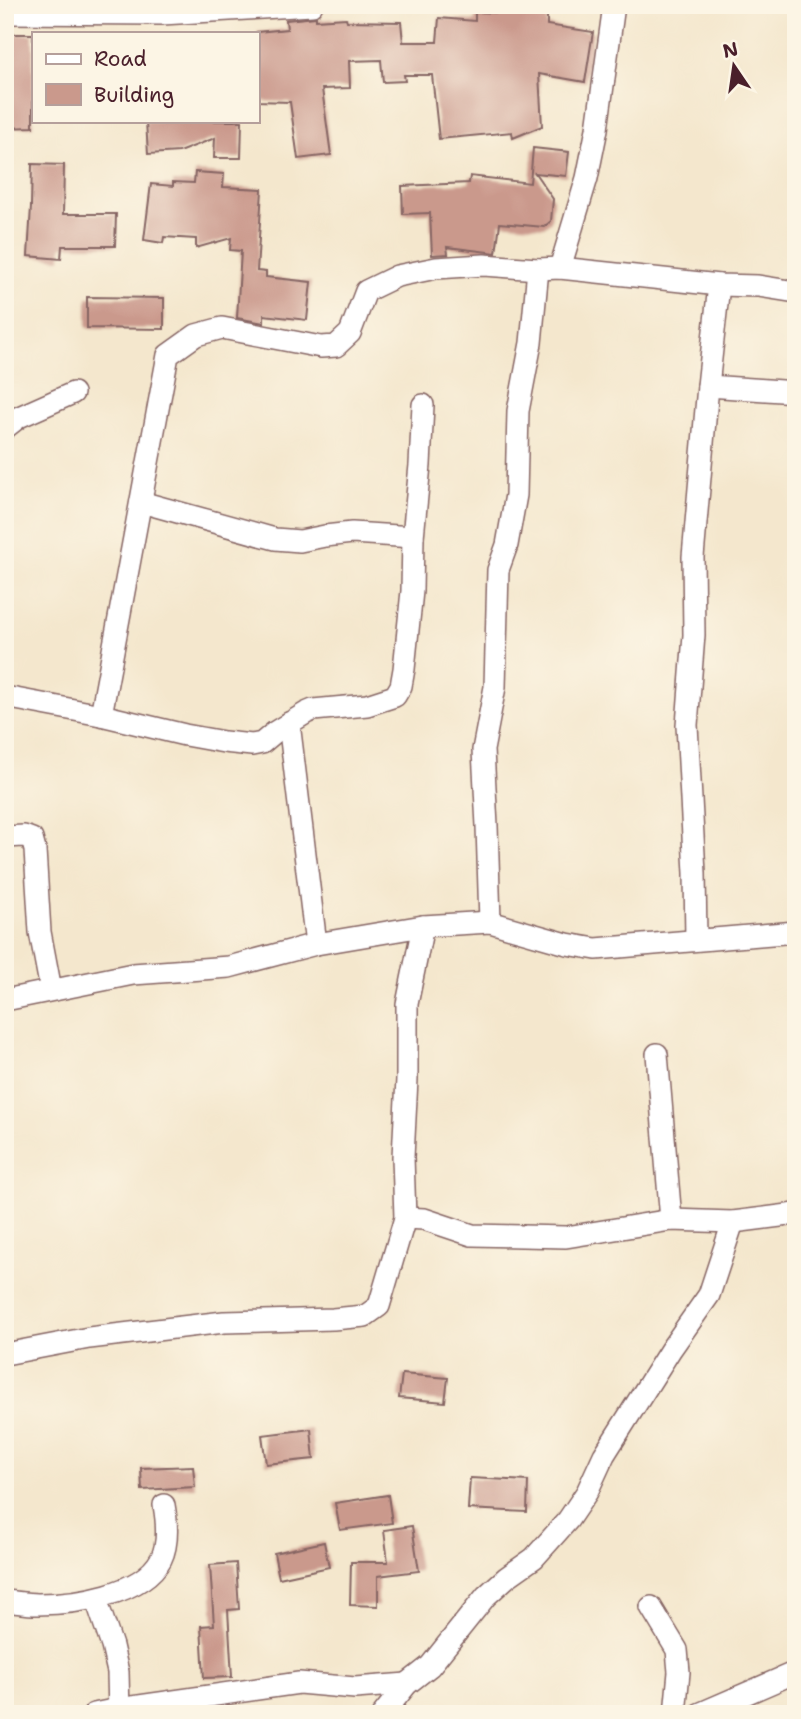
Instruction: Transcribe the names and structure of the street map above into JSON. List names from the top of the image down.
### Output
{
  "legend": ["Road", "Building"],
  "north": "top"
}
